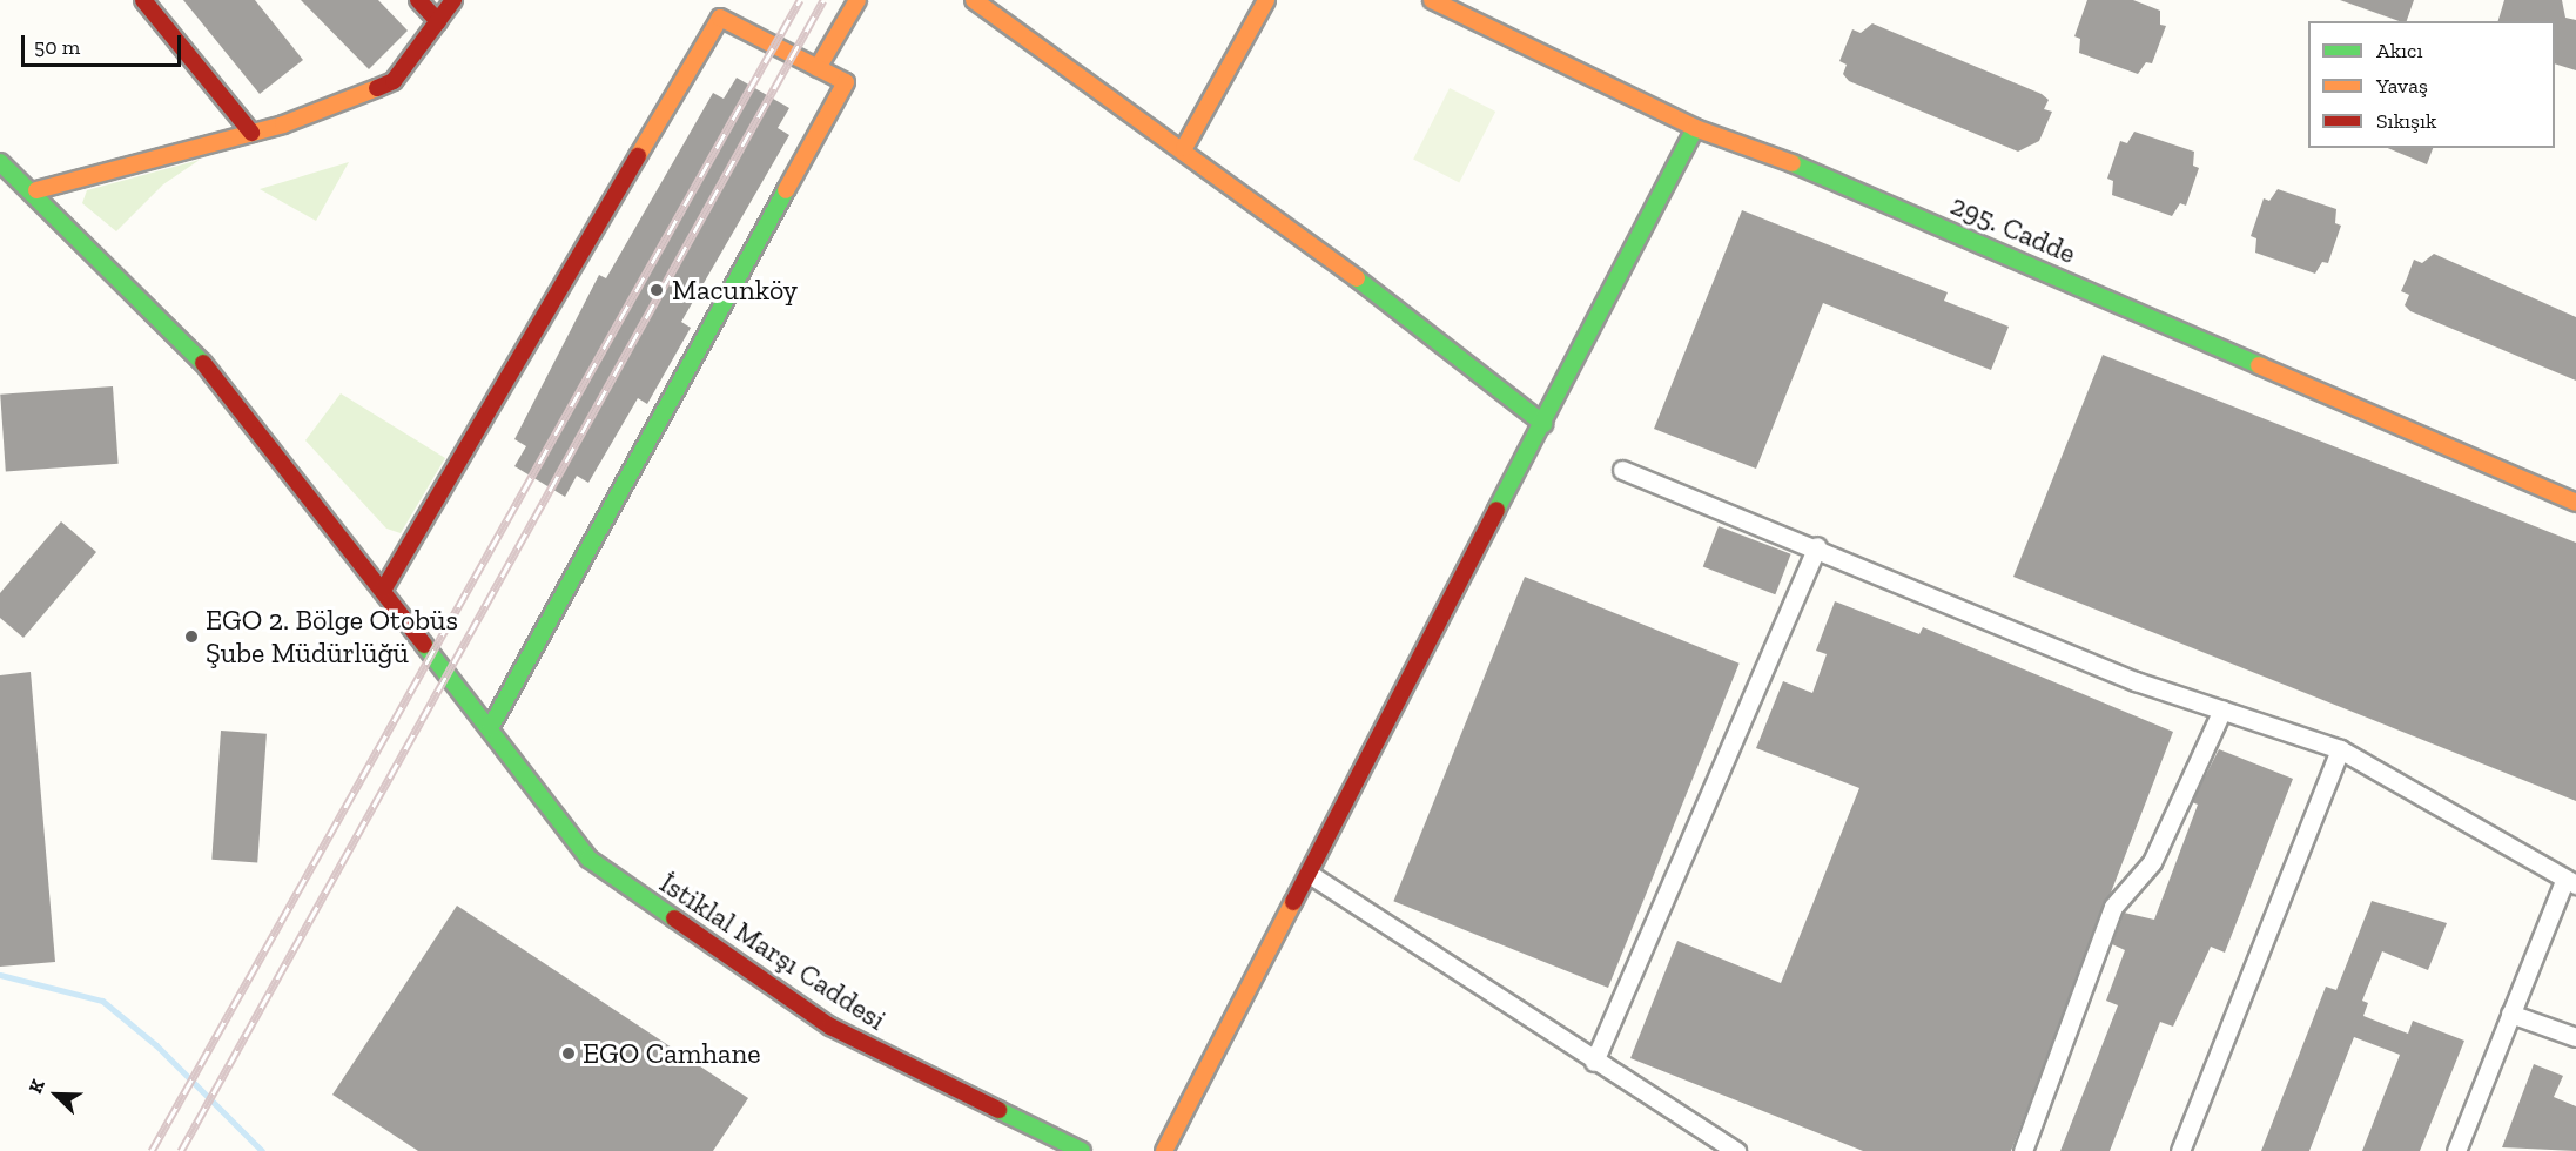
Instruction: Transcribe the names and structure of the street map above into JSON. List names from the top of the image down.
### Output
{
  "streets": {
    "street": ["295. Cadde", "İstiklal Marşı Caddesi"]
  },
  "places": ["Macunköy", "EGO 2. Bölge Otobüs Şube Müdürlüğü", "EGO Camhane"],
  "legend": ["Akıcı", "Yavaş", "Sıkışık"],
  "scale_bar": "50 m",
  "north": "top left"
}
